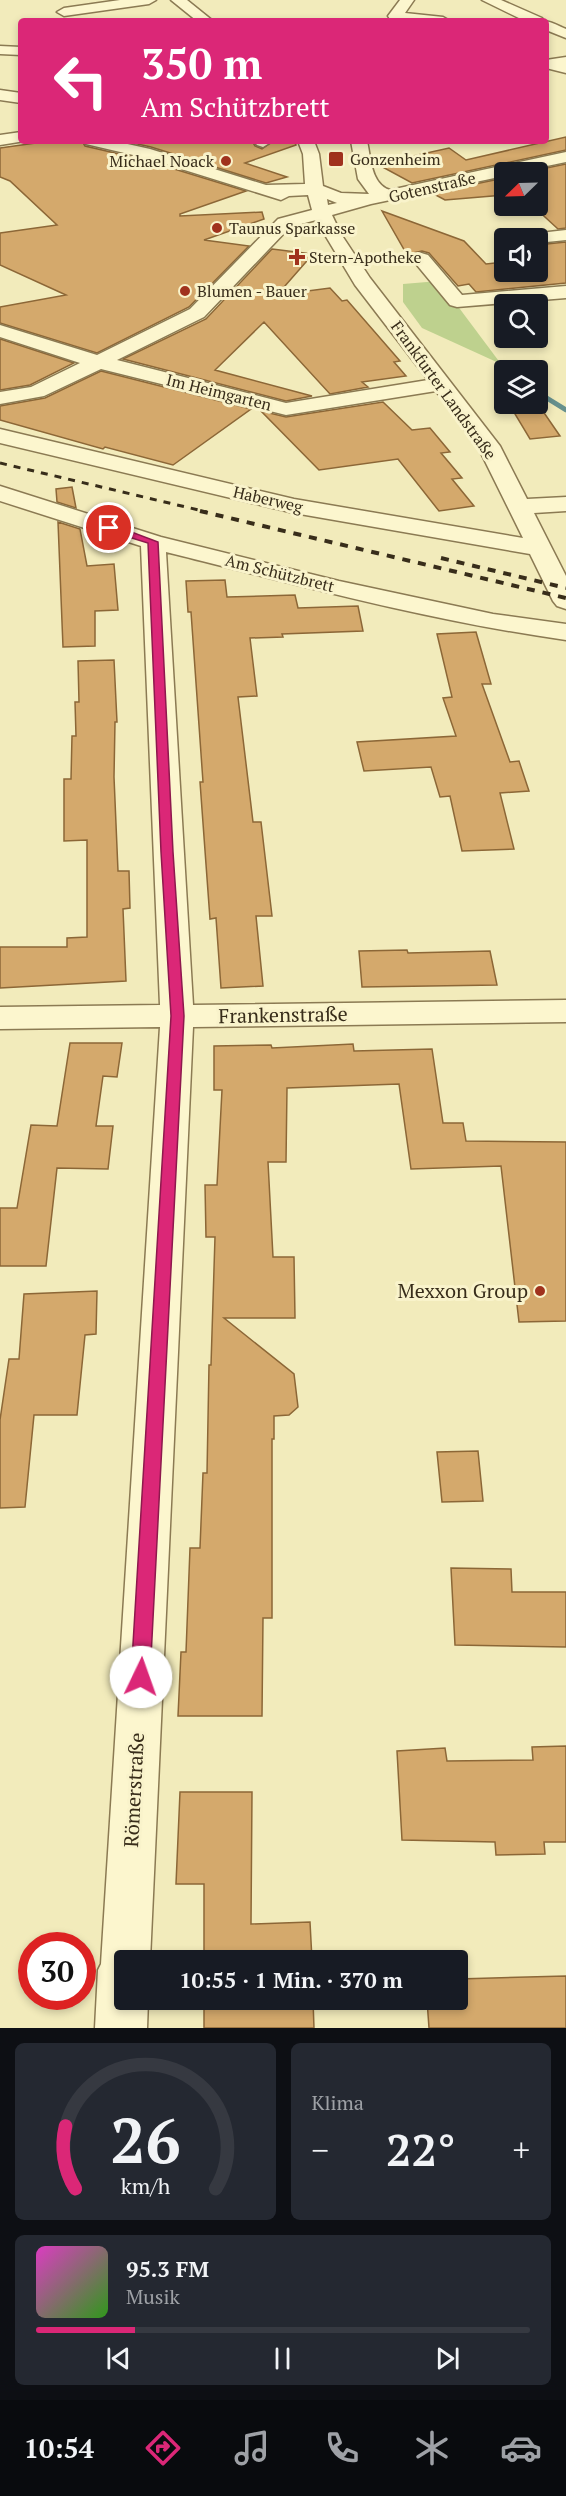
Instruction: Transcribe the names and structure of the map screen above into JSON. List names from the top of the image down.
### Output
{
  "streets": {
    "street": [
      "Gotenstraße",
      "Frankfurter Landstraße",
      "Im Heimgarten",
      "Haberweg",
      "Am Schützbrett",
      "Frankenstraße",
      "Römerstraße"
    ]
  },
  "crossings": [
    ["Gotenstraße", "Frankfurter Landstraße"],
    ["Frankfurter Landstraße", "Im Heimgarten"],
    ["Frankfurter Landstraße", "Haberweg"],
    ["Am Schützbrett", "Römerstraße"],
    ["Frankenstraße", "Römerstraße"]
  ],
  "places": {
    "transit": ["Gonzenheim"],
    "other": [
      "Michael Noack",
      "Taunus Sparkasse",
      "Blumen - Bauer",
      "Mexxon Group"
    ],
    "health": ["Stern-Apotheke"]
  },
  "north": "bottom left",
  "page": {
    "turn": ["350 m", "Am Schützbrett"],
    "limit": "30",
    "trip": "10:55 · 1 Min. · 370 m",
    "tile": "Klima",
    "heat": ["−", "22°", "+"],
    "song": ["95.3 FM", "Musik"],
    "tabs": "10:54",
    "gauge": ["26", "km/h"]
  }
}
